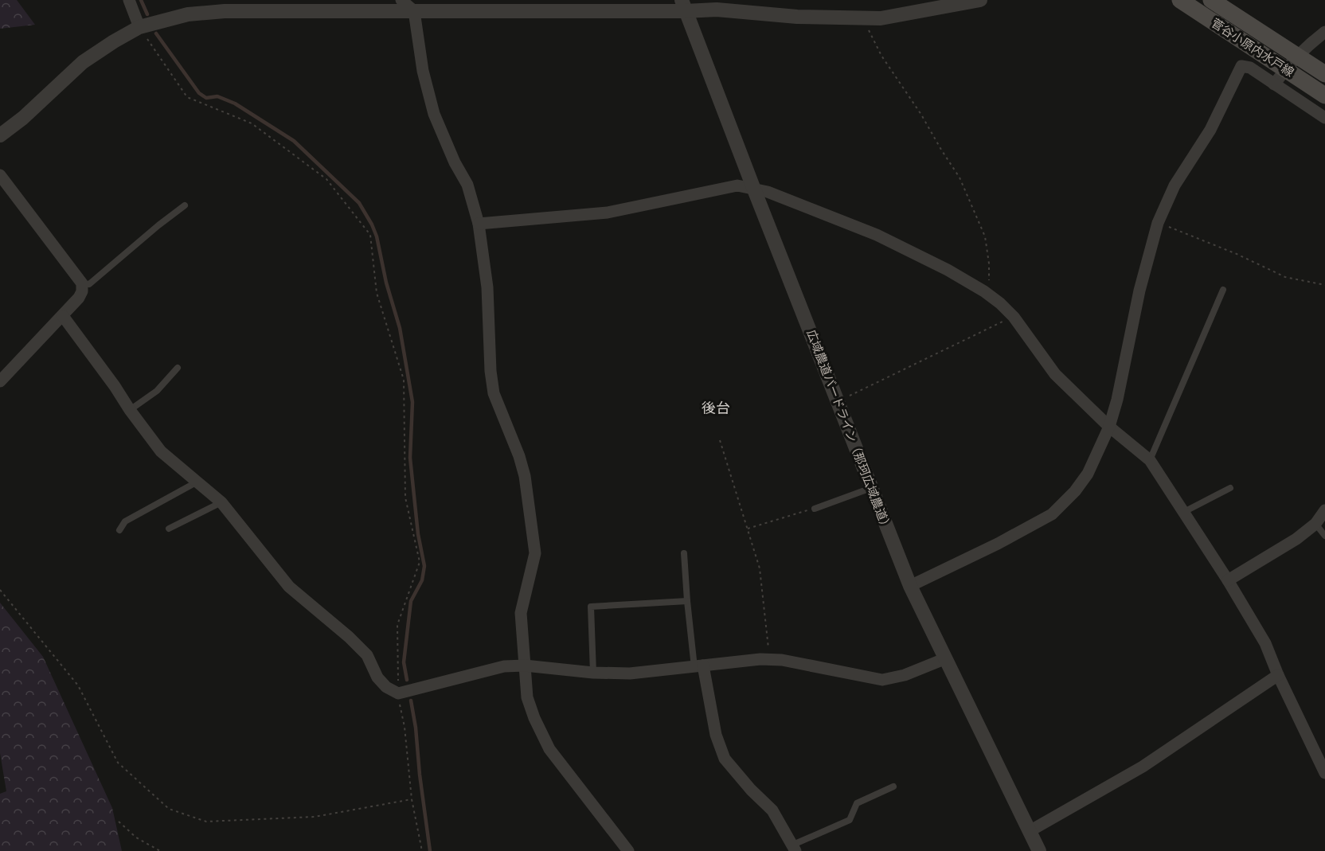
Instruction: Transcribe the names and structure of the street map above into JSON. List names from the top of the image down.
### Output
{
  "streets": {
    "main road": ["菅谷小原内水戸線"],
    "street": ["広域農道バードライン（那珂広域農道）"]
  },
  "districts": ["後台"]
}
